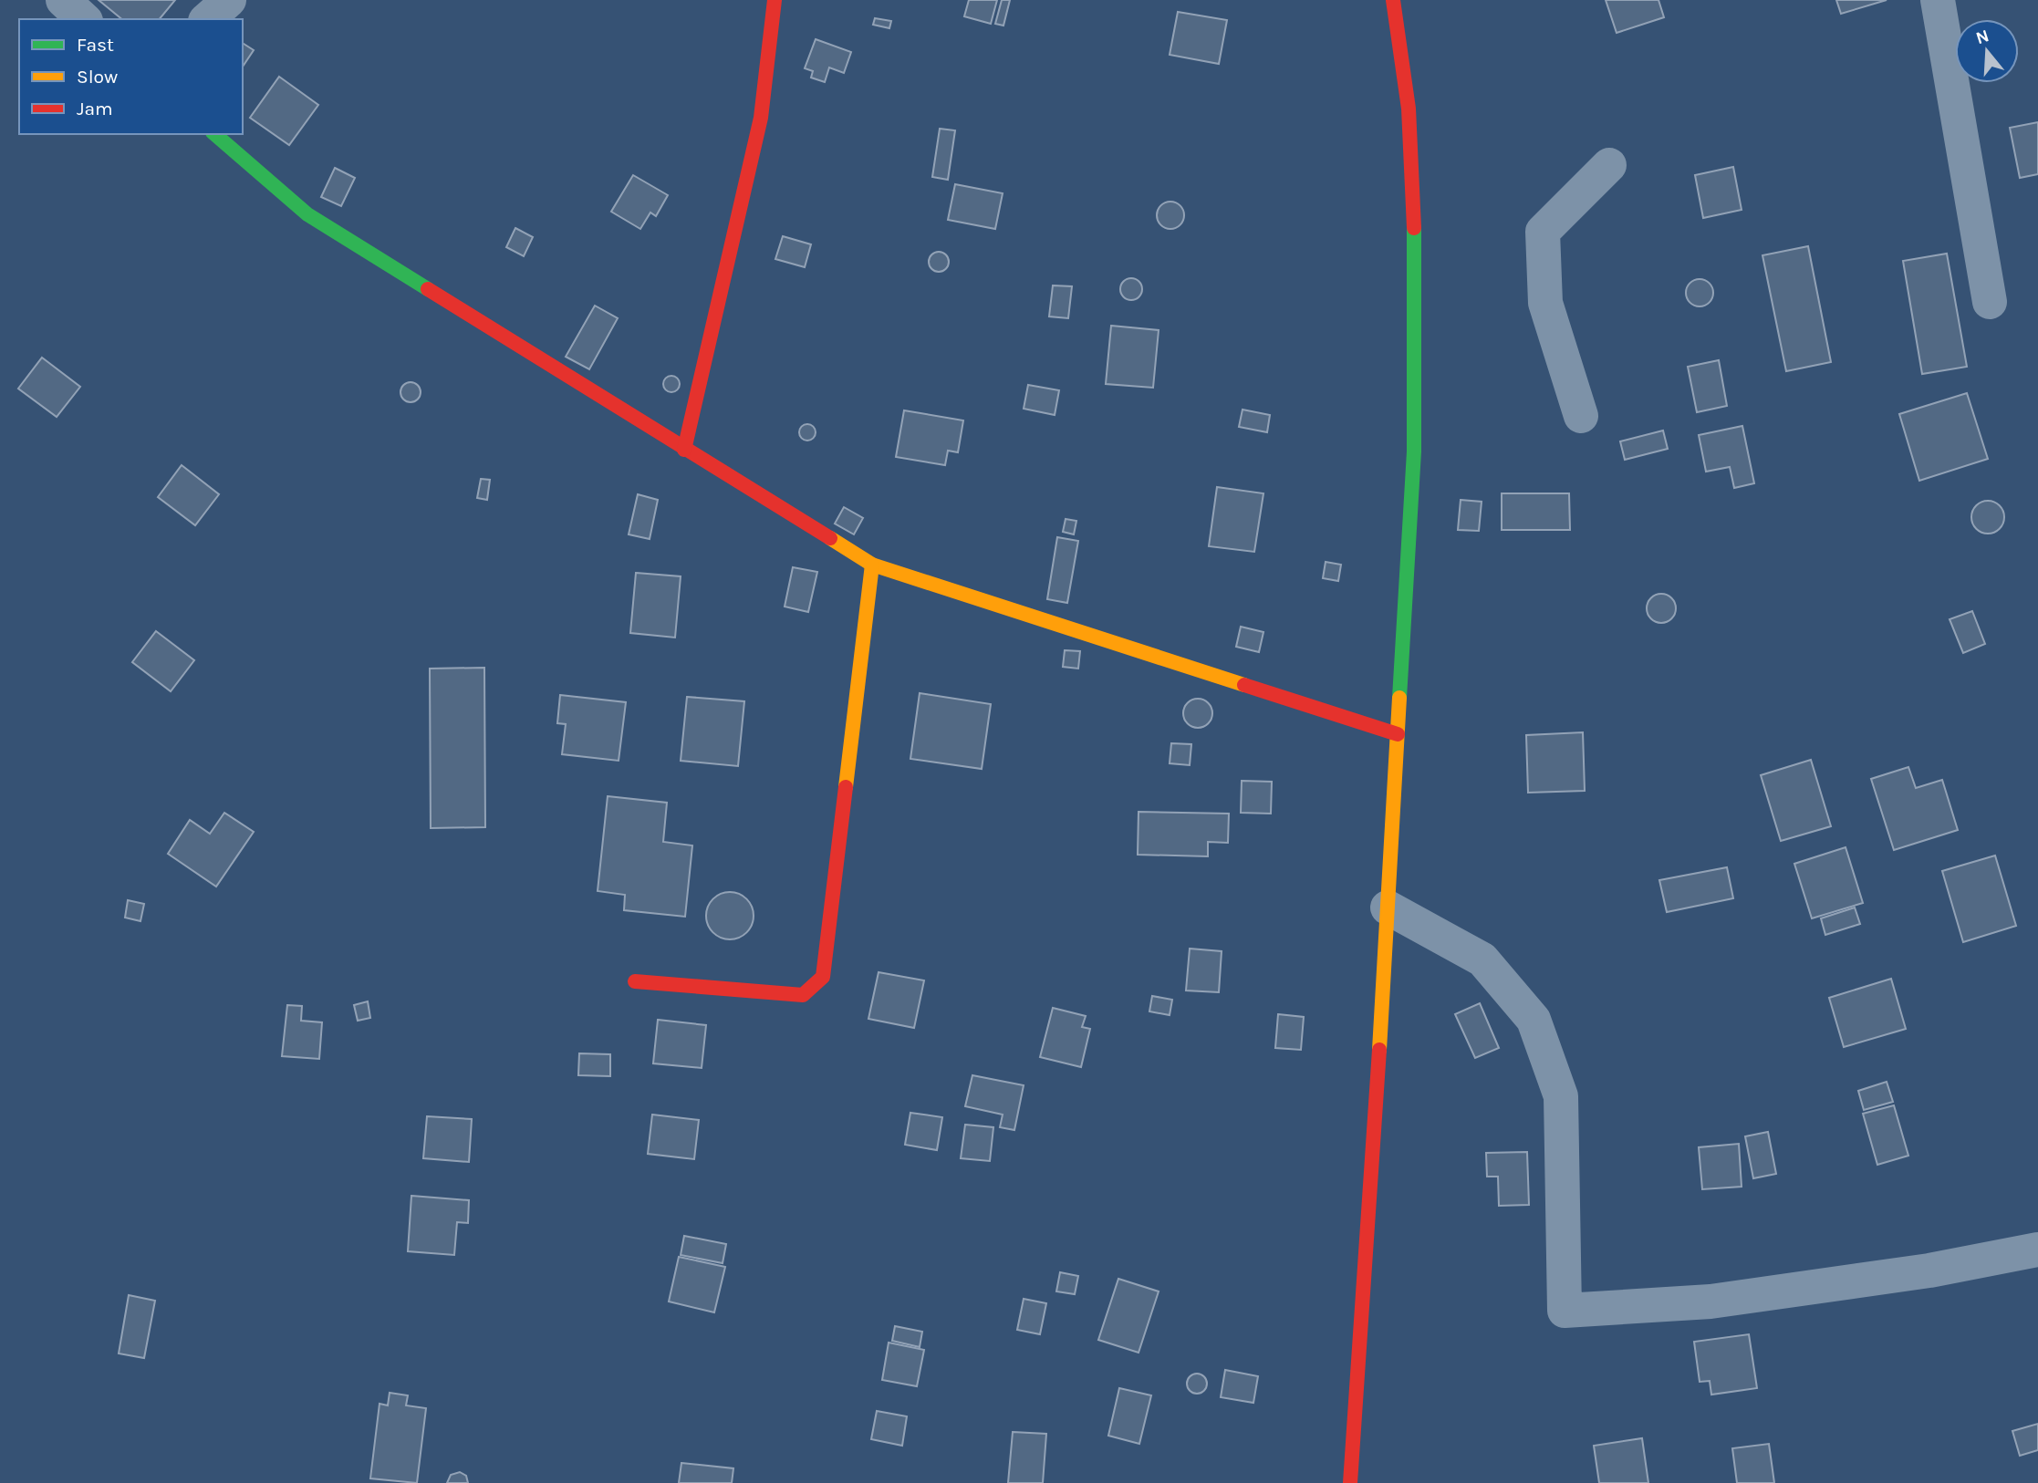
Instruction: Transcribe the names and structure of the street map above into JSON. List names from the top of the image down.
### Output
{
  "legend": ["Fast", "Slow", "Jam"],
  "north": "top"
}
